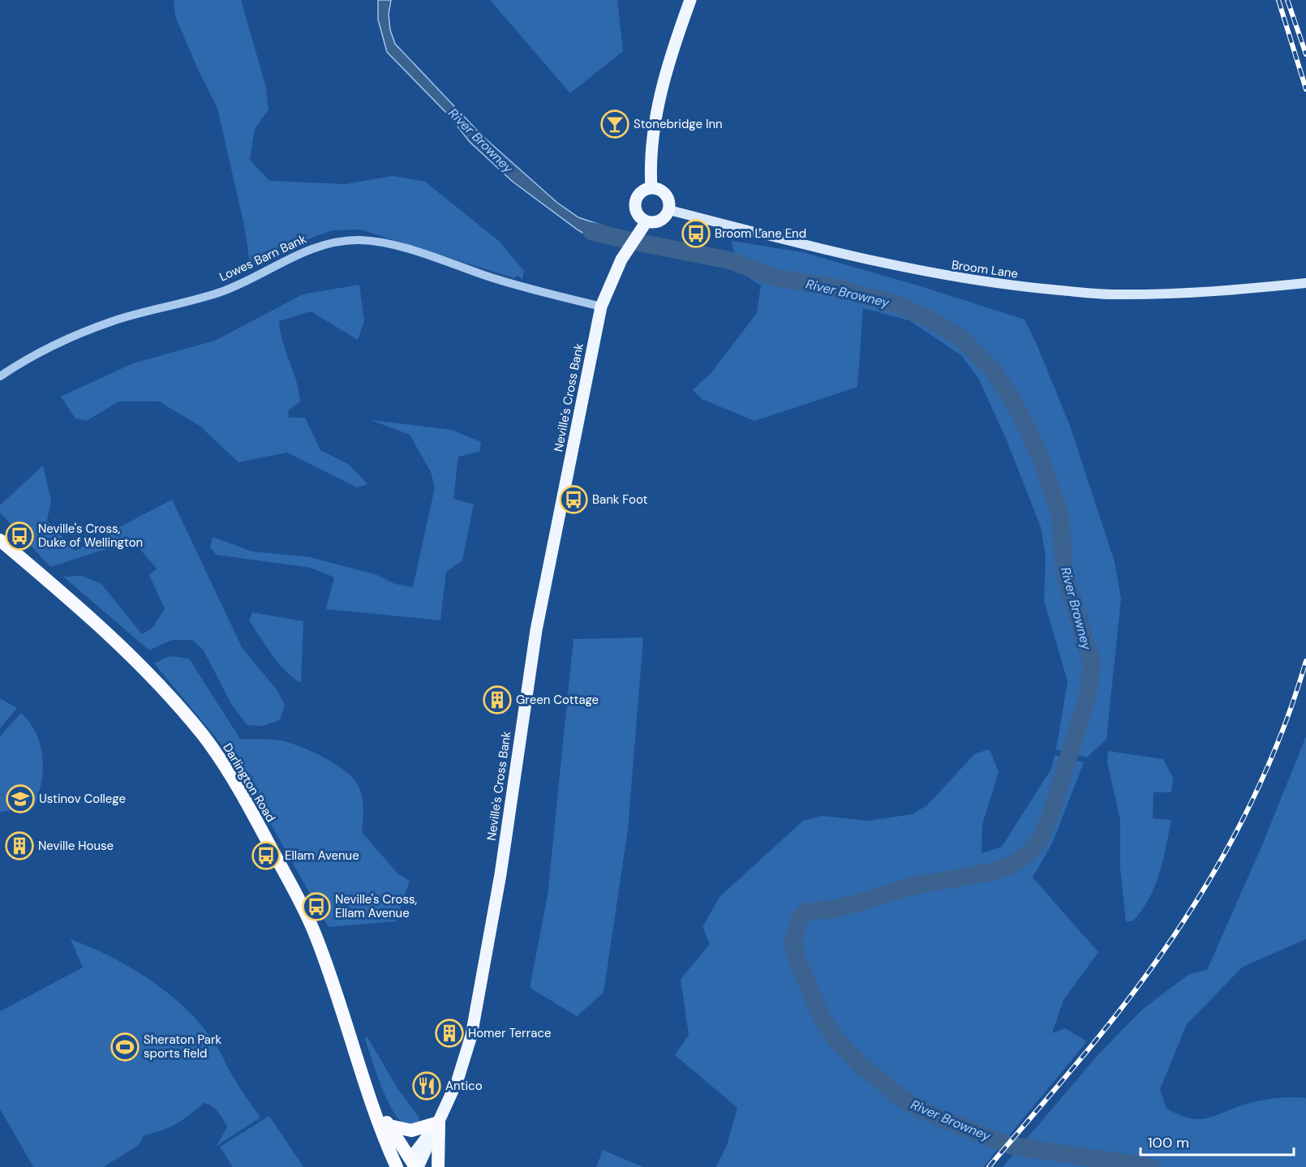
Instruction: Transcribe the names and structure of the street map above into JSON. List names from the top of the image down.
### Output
{
  "streets": {
    "highway": ["Darlington Road"],
    "main road": ["Broom Lane", "Neville's Cross Bank"],
    "street": ["Lowes Barn Bank"]
  },
  "crossings": [
    ["Lowes Barn Bank", "Neville's Cross Bank"],
    ["Broom Lane", "Neville's Cross Bank"],
    ["Neville's Cross Bank", "Darlington Road"]
  ],
  "water": ["River Browney"],
  "places": {
    "bar": ["Stonebridge Inn"],
    "bus stop": [
      "Broom Lane End",
      "Bank Foot",
      "Neville's Cross, Duke of Wellington",
      "Ellam Avenue",
      "Neville's Cross, Ellam Avenue"
    ],
    "building": ["Green Cottage", "Neville House", "Homer Terrace"],
    "school or university": ["Ustinov College"],
    "sports": ["Sheraton Park sports field"],
    "restaurant": ["Antico"]
  },
  "scale_bar": "100 m"
}
